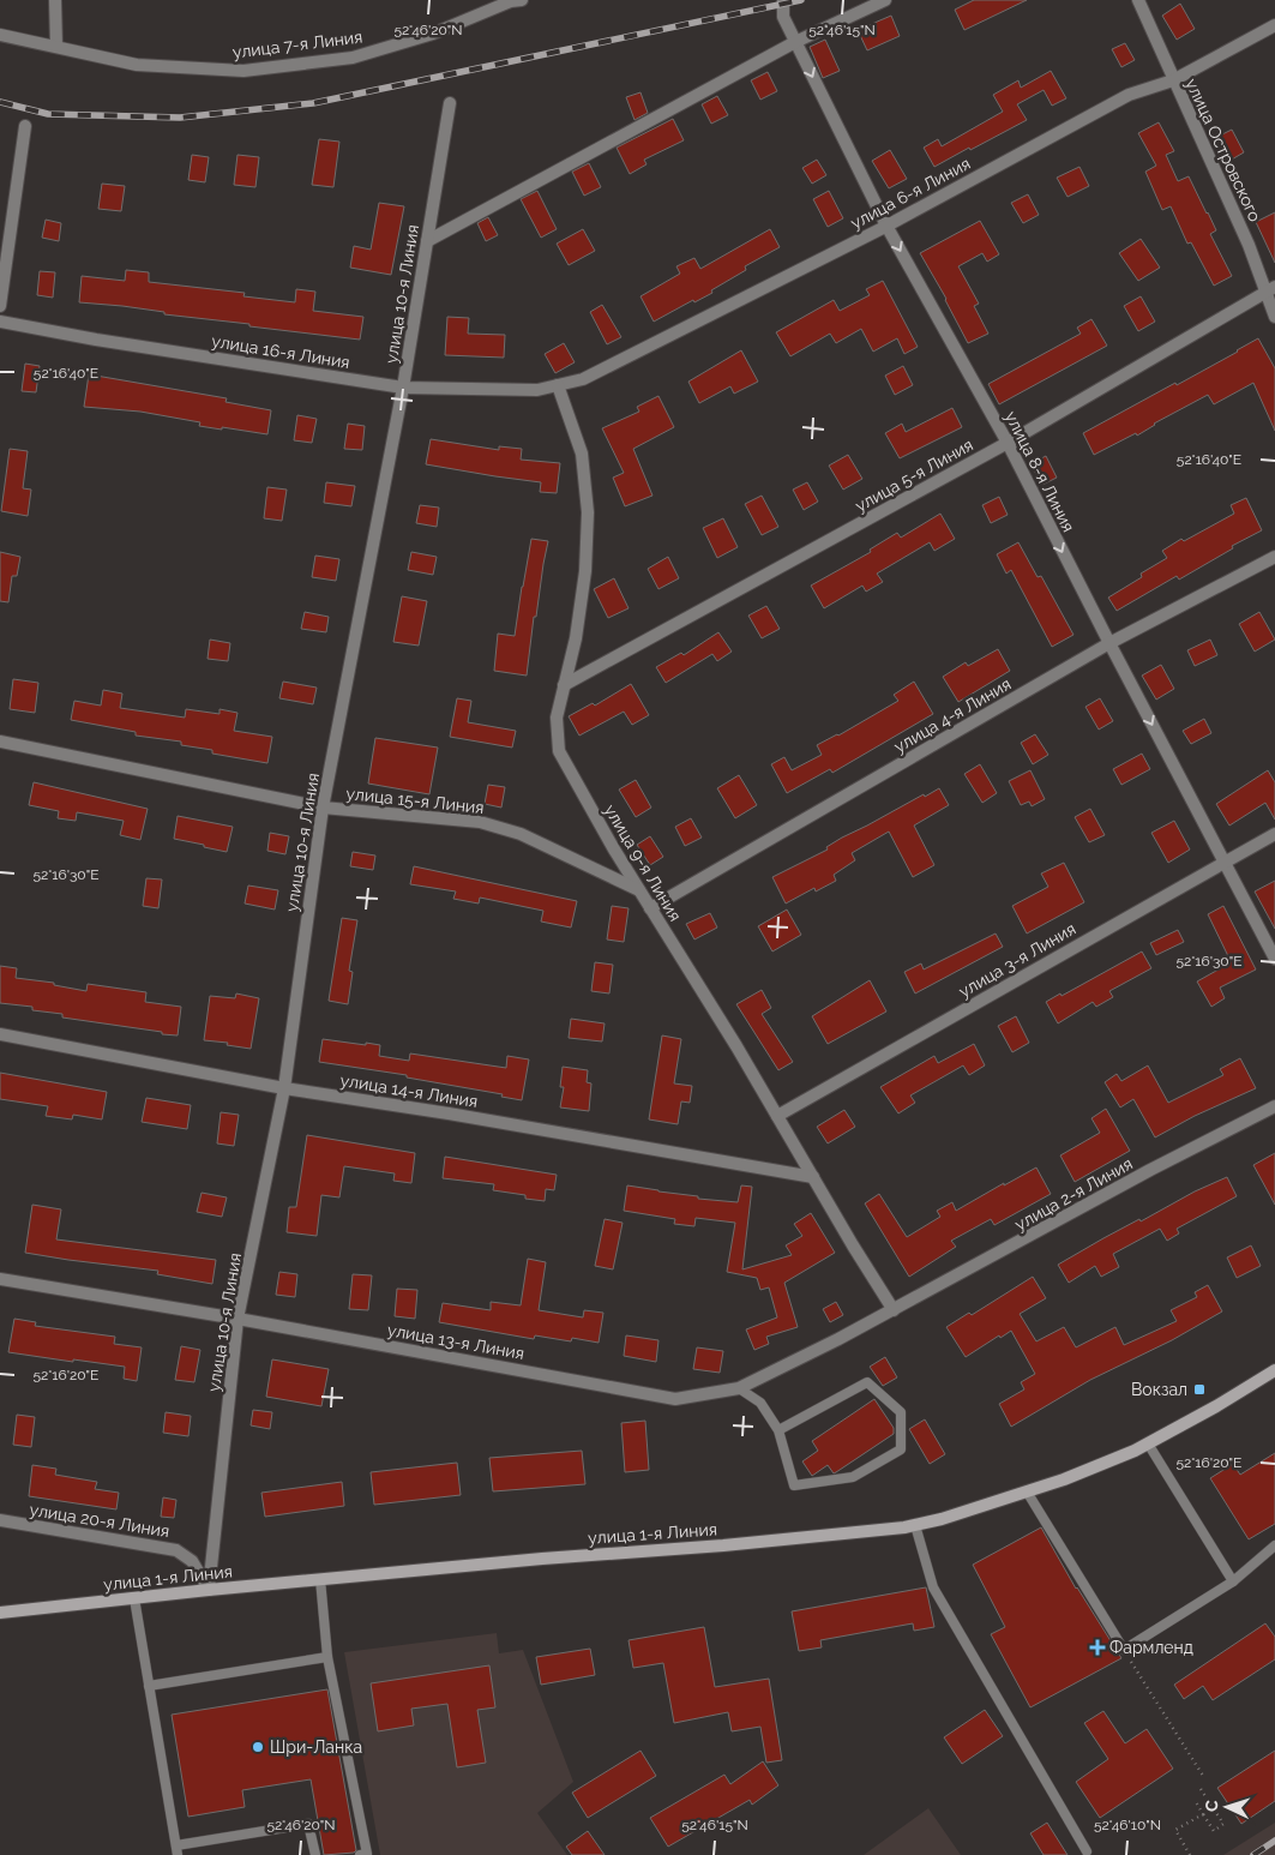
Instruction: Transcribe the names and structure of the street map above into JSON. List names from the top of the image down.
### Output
{
  "streets": {
    "main road": ["улица 1-я Линия"],
    "street": [
      "улица 7-я Линия",
      "улица Островского",
      "улица 6-я Линия",
      "улица 10-я Линия",
      "улица 16-я Линия",
      "улица 8-я Линия",
      "улица 5-я Линия",
      "улица 4-я Линия",
      "улица 15-я Линия",
      "улица 9-я Линия",
      "улица 3-я Линия",
      "улица 14-я Линия",
      "улица 2-я Линия",
      "улица 13-я Линия",
      "улица 20-я Линия"
    ]
  },
  "crossings": [
    ["улица Островского", "улица 6-я Линия"],
    ["улица Островского", "улица 5-я Линия"],
    ["улица 6-я Линия", "улица 16-я Линия"],
    ["улица 6-я Линия", "улица 8-я Линия"],
    ["улица 6-я Линия", "улица 9-я Линия"],
    ["улица 10-я Линия", "улица 16-я Линия"],
    ["улица 10-я Линия", "улица 15-я Линия"],
    ["улица 10-я Линия", "улица 14-я Линия"],
    ["улица 10-я Линия", "улица 13-я Линия"],
    ["улица 10-я Линия", "улица 20-я Линия"],
    ["улица 10-я Линия", "улица 1-я Линия"],
    ["улица 16-я Линия", "улица 9-я Линия"],
    ["улица 8-я Линия", "улица 5-я Линия"],
    ["улица 8-я Линия", "улица 4-я Линия"],
    ["улица 8-я Линия", "улица 3-я Линия"],
    ["улица 5-я Линия", "улица 9-я Линия"],
    ["улица 4-я Линия", "улица 9-я Линия"],
    ["улица 15-я Линия", "улица 9-я Линия"],
    ["улица 9-я Линия", "улица 3-я Линия"],
    ["улица 9-я Линия", "улица 14-я Линия"],
    ["улица 9-я Линия", "улица 2-я Линия"],
    ["улица 9-я Линия", "улица 13-я Линия"],
    ["улица 2-я Линия", "улица 13-я Линия"],
    ["улица 20-я Линия", "улица 1-я Линия"]
  ],
  "one_way": ["улица 8-я Линия"],
  "places": {
    "transit": ["Вокзал"],
    "health": ["Фармленд"],
    "other": ["Шри-Ланка"]
  },
  "north": "left",
  "coordinates": [
    "52°46'20\"N",
    "52°46'15\"N",
    "52°16'40\"E",
    "52°16'30\"E",
    "52°16'20\"E",
    "52°46'10\"N"
  ]
}
